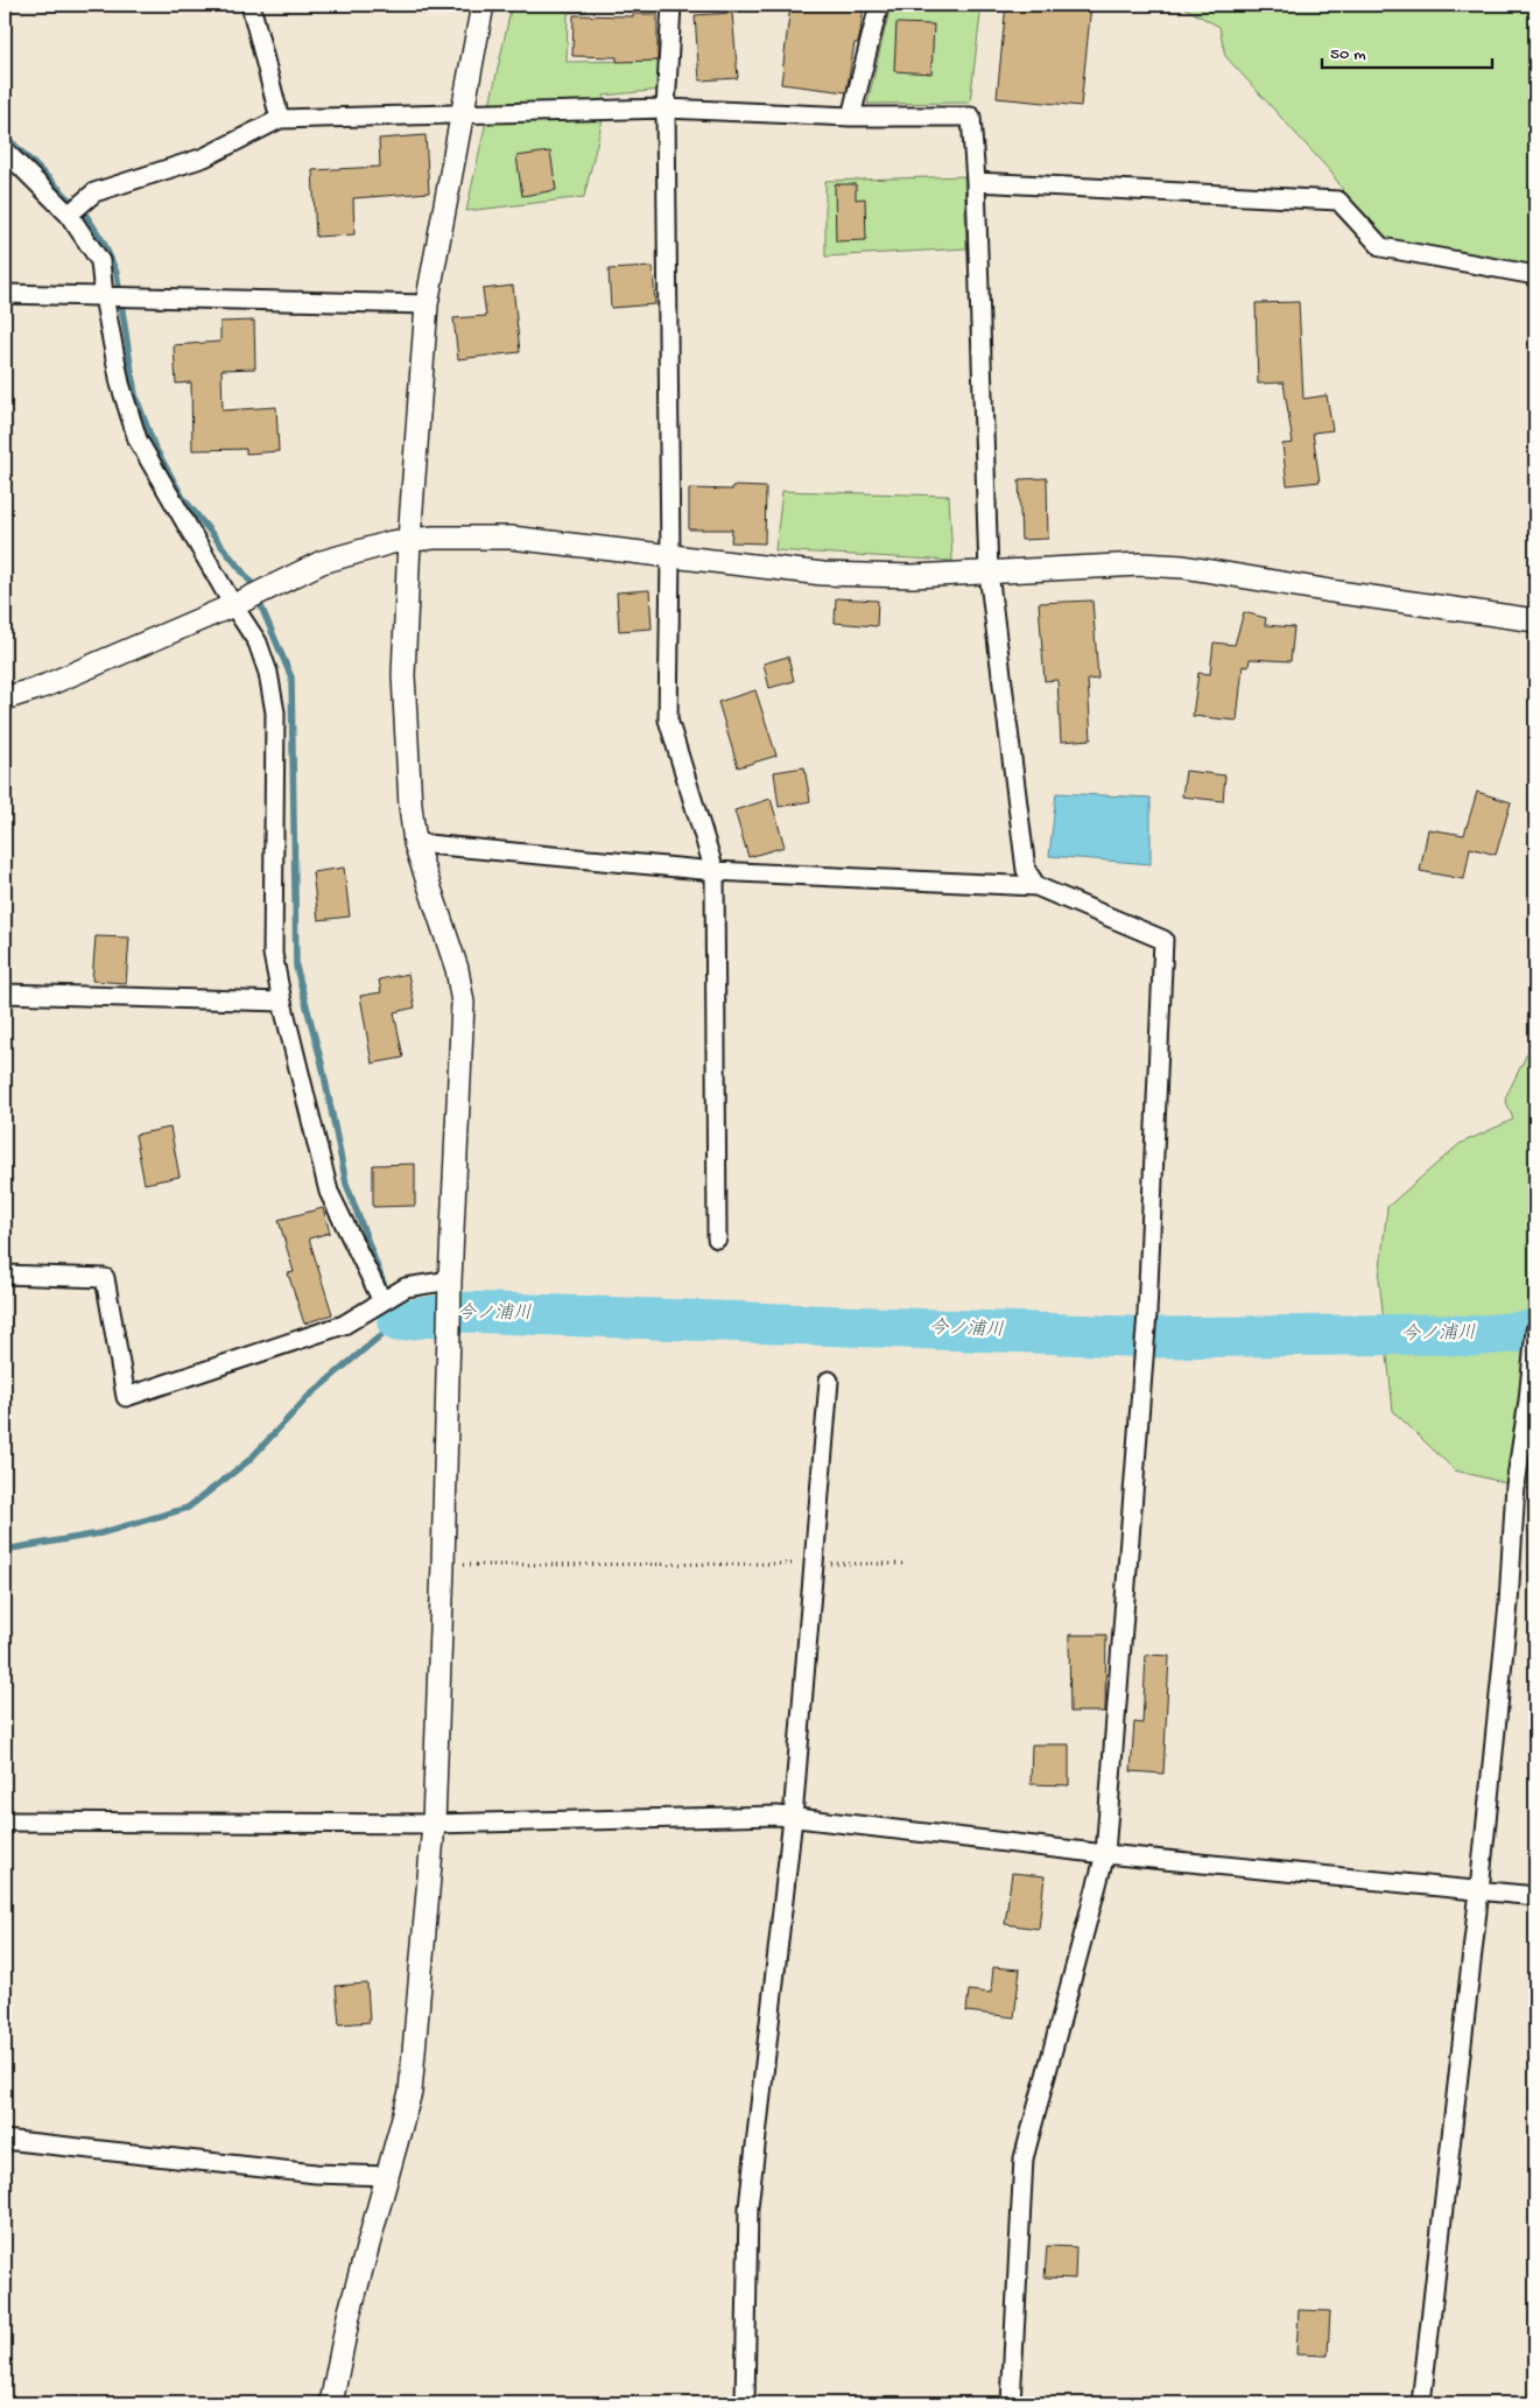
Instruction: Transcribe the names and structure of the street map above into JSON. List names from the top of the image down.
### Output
{
  "water": ["今ノ浦川"],
  "scale_bar": "50 m"
}
